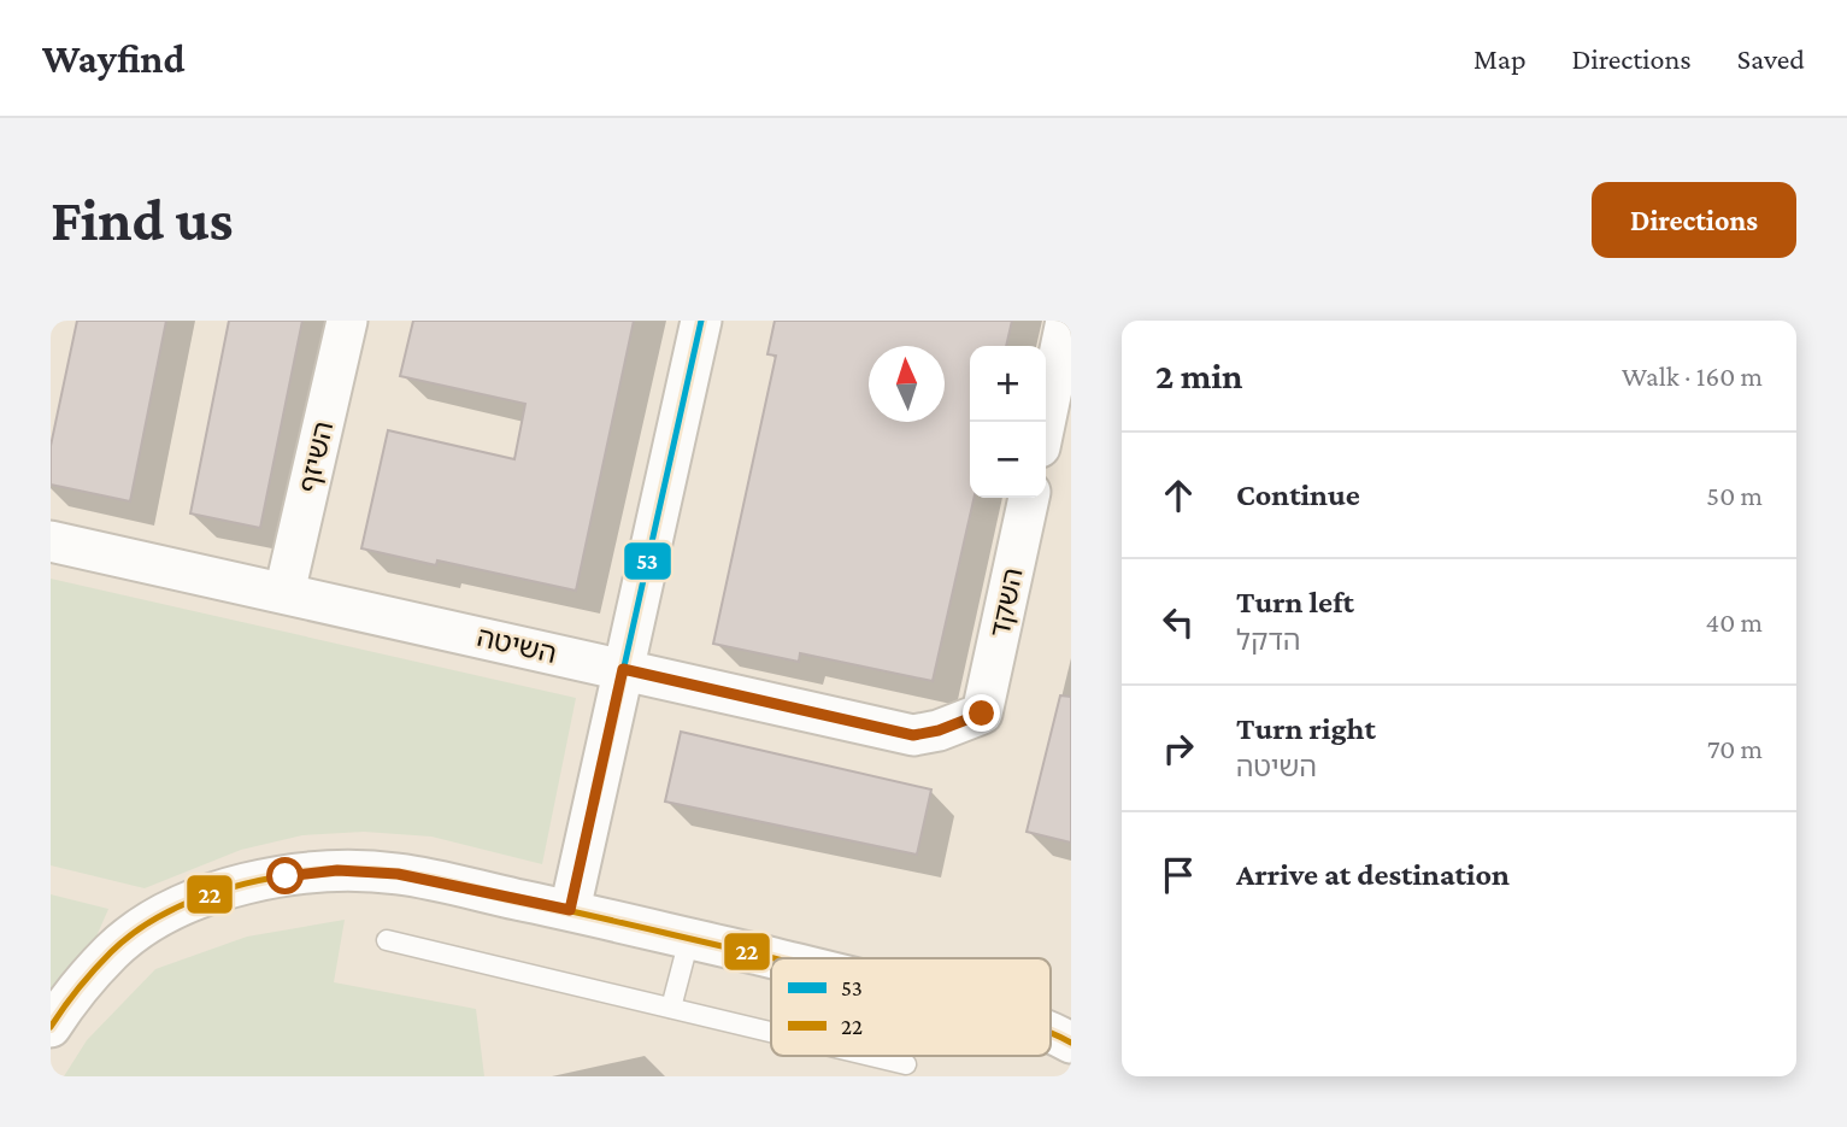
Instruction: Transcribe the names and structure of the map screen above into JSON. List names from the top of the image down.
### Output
{
  "streets": {
    "street": ["השיזף", "השקד", "השיטה"]
  },
  "crossings": [
    ["השיזף", "השיטה"],
    ["השקד", "השיטה"]
  ],
  "lines": ["transit line 53", "transit line 22"],
  "legend": ["53", "22"],
  "north": "top",
  "page": {
    "header": "Wayfind",
    "nav": ["Map", "Directions", "Saved"],
    "buttons": "Directions",
    "title": "Find us",
    "heading": ["2 min", "Walk · 160 m"],
    "map_buttons": ["+", "−"],
    "list": [
      ["Continue", "50 m"],
      ["Turn left", "הדקל", "40 m"],
      ["Turn right", "השיטה", "70 m"],
      "Arrive at destination"
    ]
  }
}
